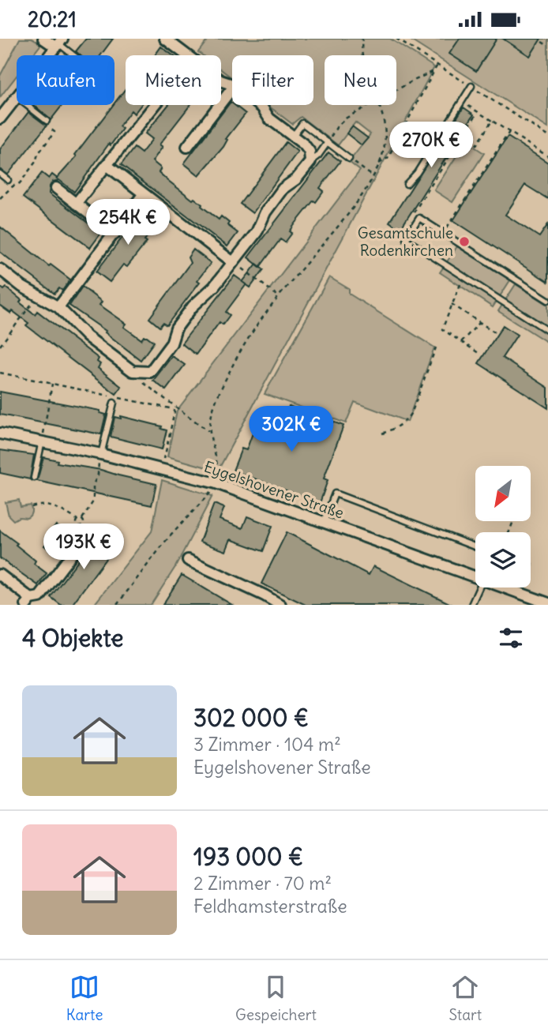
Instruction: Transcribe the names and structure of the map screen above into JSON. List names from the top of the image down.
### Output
{
  "streets": {
    "street": ["Eygelshovener Straße"]
  },
  "places": ["Gesamtschule Rodenkirchen"],
  "north": "bottom left",
  "page": {
    "status": "20:21",
    "chip": [
      "Kaufen",
      "Mieten",
      "Filter",
      "Neu"
    ],
    "price": [
      "270K €",
      "254K €",
      "302K €",
      "193K €"
    ],
    "heading": "4 Objekte",
    "list": [
      {
        "name": "302 000 €",
        "note": "3 Zimmer · 104 m² · Eygelshovener Straße"
      },
      {
        "name": "193 000 €",
        "note": "2 Zimmer · 70 m² · Feldhamsterstraße"
      }
    ],
    "tabs": ["Karte", "Gespeichert", "Start"]
  }
}
